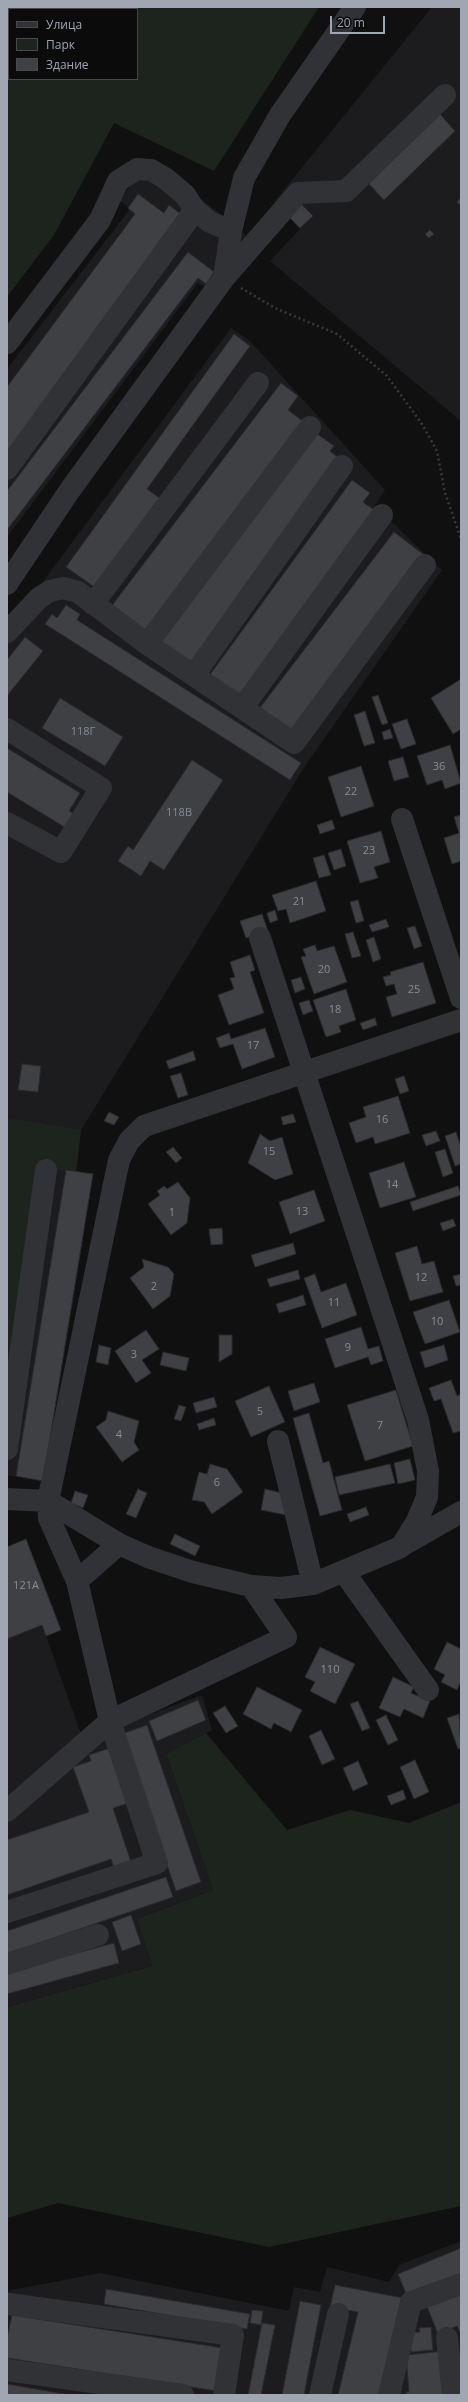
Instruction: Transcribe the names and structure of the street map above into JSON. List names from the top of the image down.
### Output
{
  "house_numbers": [
    "118Г",
    "36",
    "22",
    "118В",
    "23",
    "21",
    "20",
    "25",
    "18",
    "17",
    "16",
    "15",
    "14",
    "13",
    "1",
    "12",
    "2",
    "11",
    "10",
    "9",
    "3",
    "5",
    "7",
    "4",
    "6",
    "121А",
    "110"
  ],
  "legend": ["Улица", "Парк", "Здание"],
  "scale_bar": "20 m"
}
